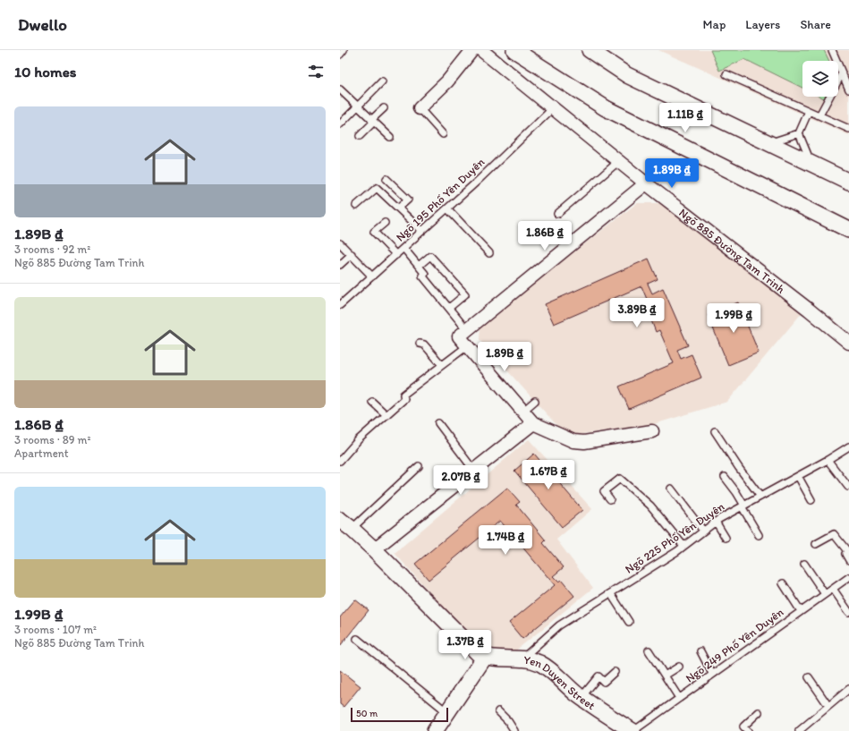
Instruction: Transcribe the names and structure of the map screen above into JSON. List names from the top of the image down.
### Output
{
  "streets": {
    "street": ["Ngõ 885 Đường Tam Trinh", "Yen Duyen Street"],
    "lane": ["Ngõ 195 Phố Yên Duyên", "Ngõ 225 Phố Yên Duyên", "Ngõ 249 Phố Yên Duyên"]
  },
  "crossings": [
    ["Ngõ 195 Phố Yên Duyên", "Ngõ 885 Đường Tam Trinh"],
    ["Ngõ 225 Phố Yên Duyên", "Yen Duyen Street"],
    ["Ngõ 249 Phố Yên Duyên", "Yen Duyen Street"]
  ],
  "scale_bar": "50 m",
  "page": {
    "header": "Dwello",
    "nav": ["Map", "Layers", "Share"],
    "heading": "10 homes",
    "list": [
      {
        "name": "1.89B ₫",
        "note": "3 rooms · 92 m² · Ngõ 885 Đường Tam Trinh"
      },
      {
        "name": "1.86B ₫",
        "note": "3 rooms · 89 m² · Apartment"
      },
      {
        "name": "1.99B ₫",
        "note": "3 rooms · 107 m² · Ngõ 885 Đường Tam Trinh"
      }
    ],
    "price": [
      "1.11B ₫",
      "1.89B ₫",
      "1.86B ₫",
      "3.89B ₫",
      "1.99B ₫",
      "1.89B ₫",
      "1.67B ₫",
      "2.07B ₫",
      "1.74B ₫",
      "1.37B ₫"
    ],
    "scale": "50 m"
  }
}
